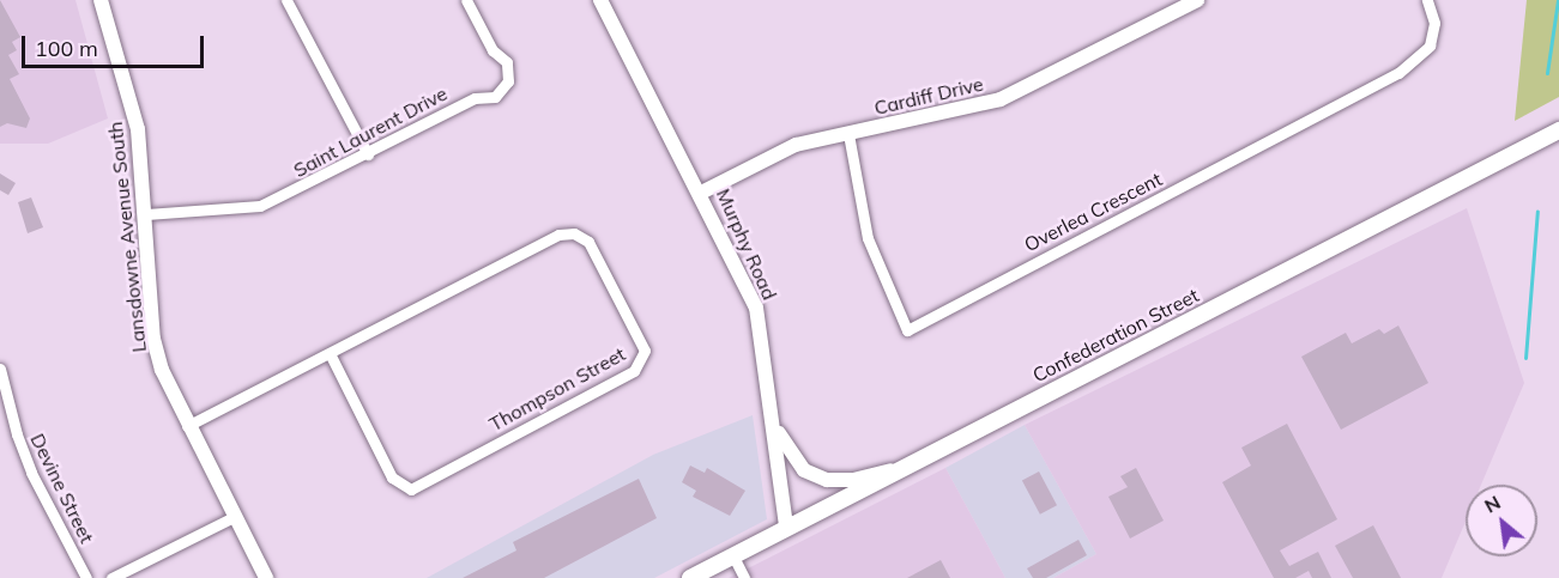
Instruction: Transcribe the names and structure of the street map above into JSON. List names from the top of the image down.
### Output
{
  "streets": {
    "main road": ["Confederation Street"],
    "street": [
      "Cardiff Drive",
      "Saint Laurent Drive",
      "Overlea Crescent",
      "Lansdowne Avenue South",
      "Murphy Road",
      "Thompson Street",
      "Devine Street"
    ]
  },
  "crossings": [
    ["Cardiff Drive", "Overlea Crescent"],
    ["Cardiff Drive", "Murphy Road"],
    ["Saint Laurent Drive", "Lansdowne Avenue South"],
    ["Lansdowne Avenue South", "Thompson Street"],
    ["Murphy Road", "Confederation Street"]
  ],
  "scale_bar": "100 m",
  "north": "top left"
}
